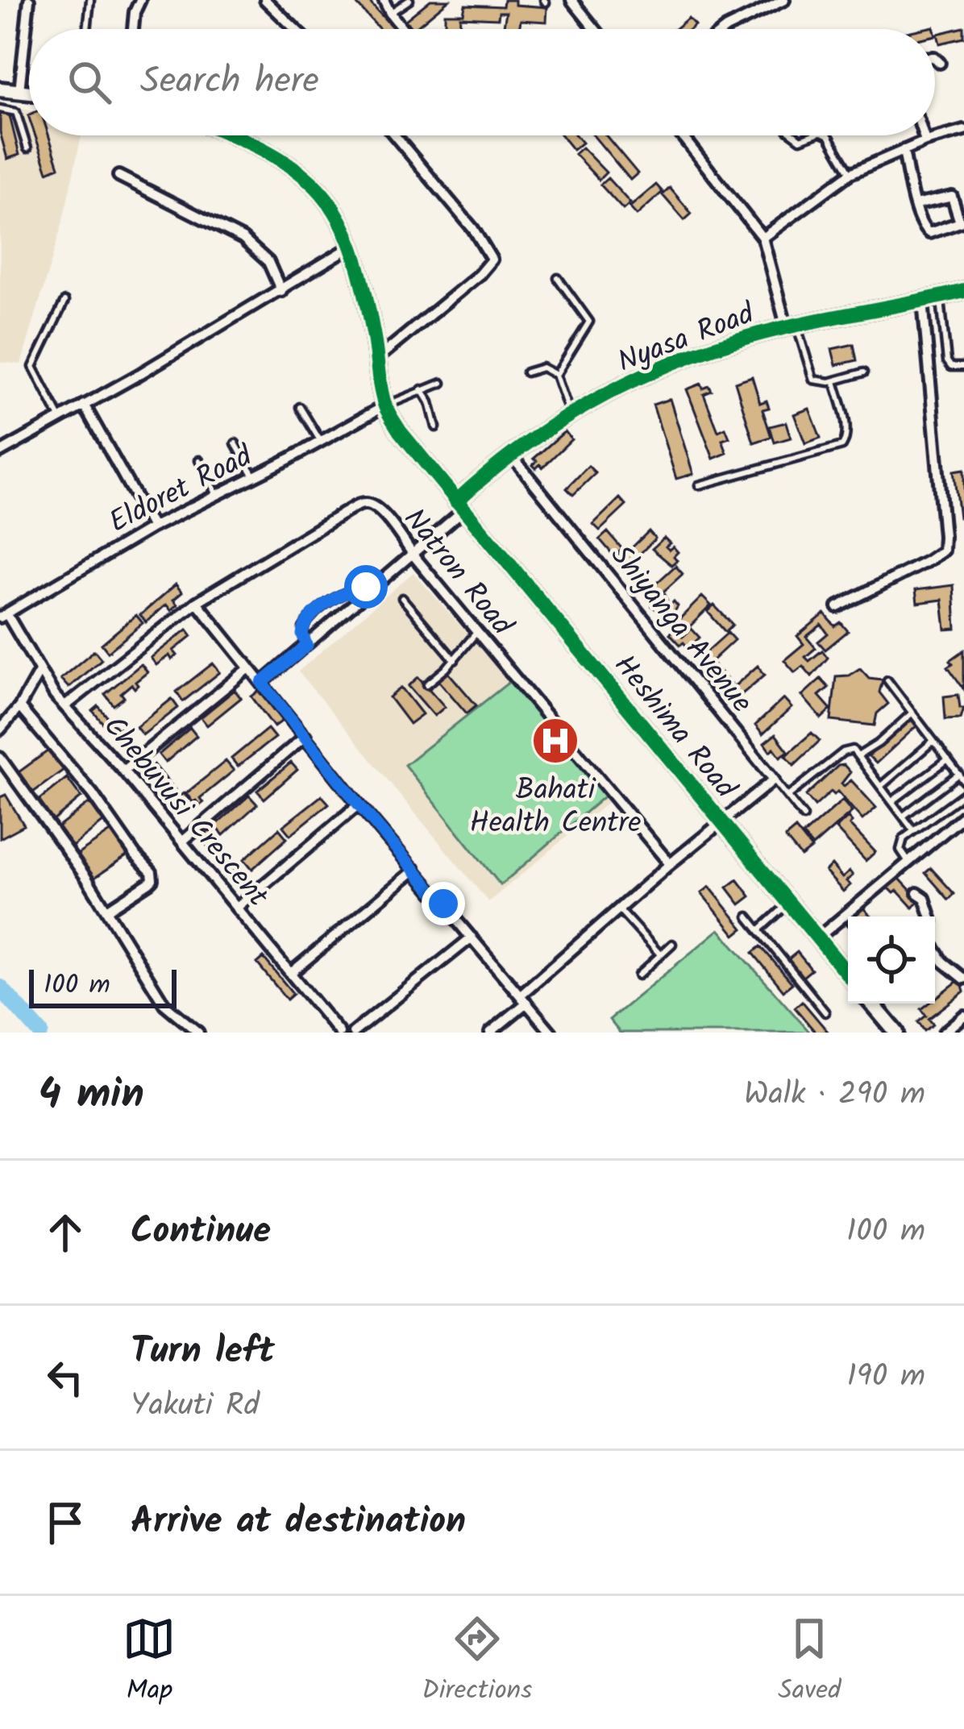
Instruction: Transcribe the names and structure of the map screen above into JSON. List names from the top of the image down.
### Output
{
  "streets": {
    "street": [
      "Nyasa Road",
      "Eldoret Road",
      "Natron Road",
      "Shiyanga Avenue",
      "Heshima Road",
      "Chebuvusi Crescent"
    ]
  },
  "crossings": [
    ["Nyasa Road", "Shiyanga Avenue"],
    ["Nyasa Road", "Heshima Road"],
    ["Eldoret Road", "Heshima Road"],
    ["Eldoret Road", "Chebuvusi Crescent"],
    ["Natron Road", "Chebuvusi Crescent"]
  ],
  "places": {
    "hospital": ["Bahati Health Centre"]
  },
  "scale_bar": "100 m",
  "page": {
    "search": "Search here",
    "scale": "100 m",
    "heading": ["4 min", "Walk · 290 m"],
    "list": [
      ["Continue", "100 m"],
      ["Turn left", "Yakuti Rd", "190 m"],
      "Arrive at destination"
    ],
    "nav": ["Map", "Directions", "Saved"]
  }
}
